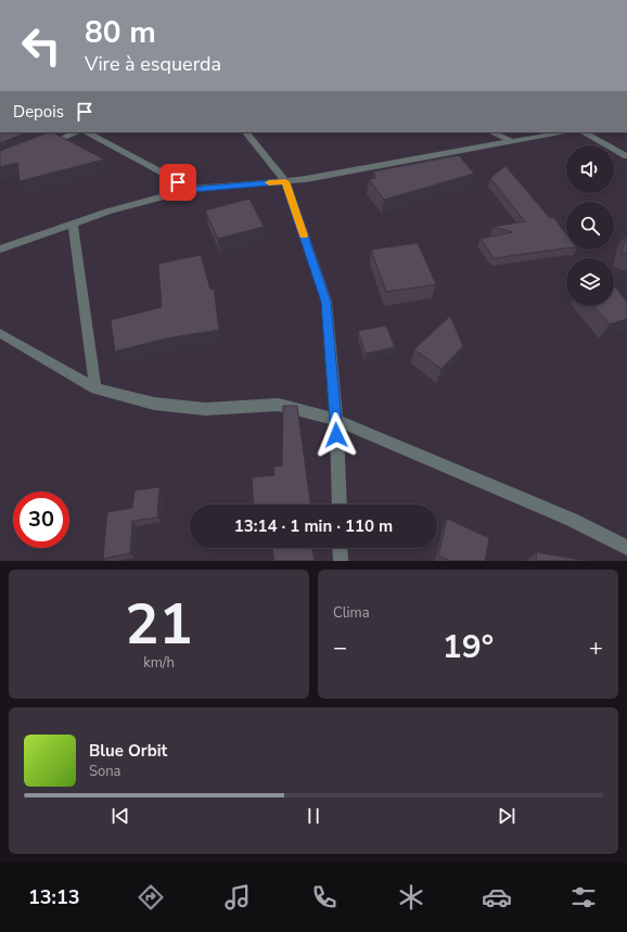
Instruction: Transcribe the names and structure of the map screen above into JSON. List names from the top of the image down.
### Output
{
  "page": {
    "turn": ["80 m", "Vire à esquerda"],
    "then": "Depois",
    "limit": "30",
    "trip": "13:14 · 1 min · 110 m",
    "tile": [
      ["21", "km/h"],
      "Clima"
    ],
    "heat": ["−", "19°", "+"],
    "song": ["Blue Orbit", "Sona"],
    "tabs": "13:13"
  }
}
